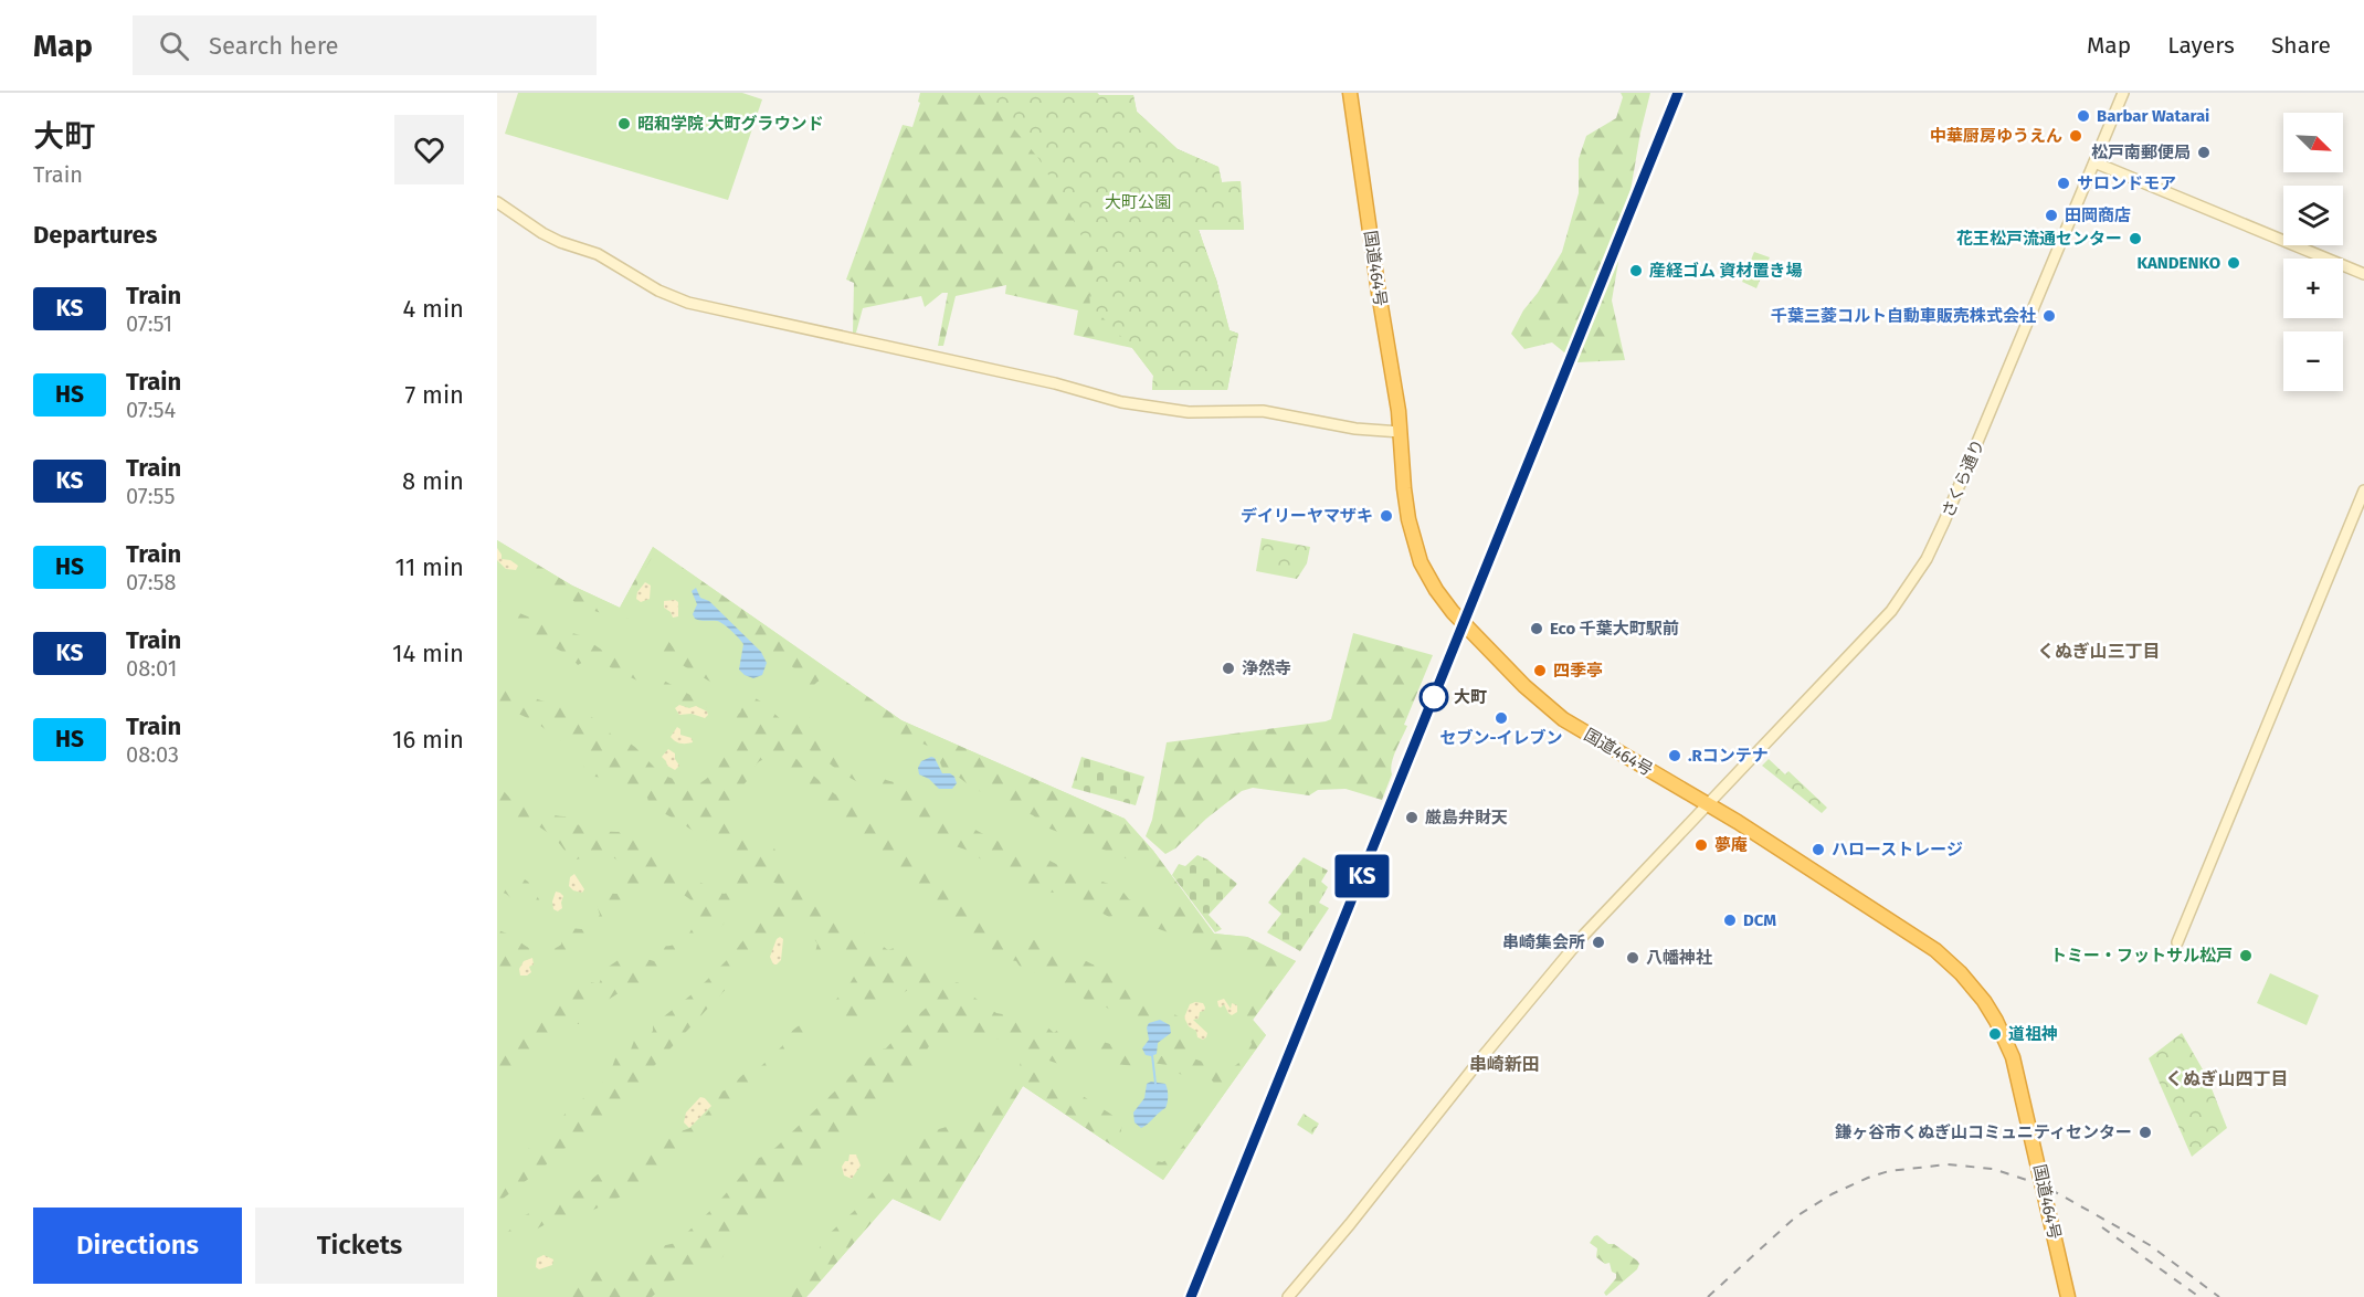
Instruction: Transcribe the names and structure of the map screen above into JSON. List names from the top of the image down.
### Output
{
  "streets": {
    "highway": ["国道464号"],
    "street": ["さくら通り"]
  },
  "crossings": [
    ["国道464号", "さくら通り"]
  ],
  "districts": ["くぬぎ山三丁目", "串崎新田", "くぬぎ山四丁目"],
  "parks": ["大町公園"],
  "places": [
    "Barbar Watarai",
    "昭和学院 大町グラウンド",
    "中華厨房ゆうえん",
    "松戸南郵便局",
    "サロンドモア",
    "田岡商店",
    "花王松戸流通センター",
    "KANDENKO",
    "産経ゴム 資材置き場",
    "千葉三菱コルト自動車販売株式会社",
    "デイリーヤマザキ",
    "Eco 千葉大町駅前",
    "浄然寺",
    "四季亭",
    "大町",
    "セブン-イレブン",
    ".Rコンテナ",
    "厳島弁財天",
    "夢庵",
    "ハローストレージ",
    "DCM",
    "串崎集会所",
    "トミー・フットサル松戸",
    "八幡神社",
    "道祖神",
    "鎌ヶ谷市くぬぎ山コミュニティセンター"
  ],
  "north": "bottom right",
  "page": {
    "header": "Map",
    "search": "Search here",
    "nav": ["Map", "Layers", "Share"],
    "heading": [
      ["大町", "Train"],
      "Departures"
    ],
    "on_map": "KS",
    "map_buttons": ["+", "−"],
    "list": [
      {
        "mark": "KS",
        "name": "Train",
        "note": "07:51",
        "value": "4 min"
      },
      {
        "mark": "HS",
        "name": "Train",
        "note": "07:54",
        "value": "7 min"
      },
      {
        "mark": "KS",
        "name": "Train",
        "note": "07:55",
        "value": "8 min"
      },
      {
        "mark": "HS",
        "name": "Train",
        "note": "07:58",
        "value": "11 min"
      },
      {
        "mark": "KS",
        "name": "Train",
        "note": "08:01",
        "value": "14 min"
      },
      {
        "mark": "HS",
        "name": "Train",
        "note": "08:03",
        "value": "16 min"
      }
    ],
    "buttons": ["Directions", "Tickets"]
  }
}
